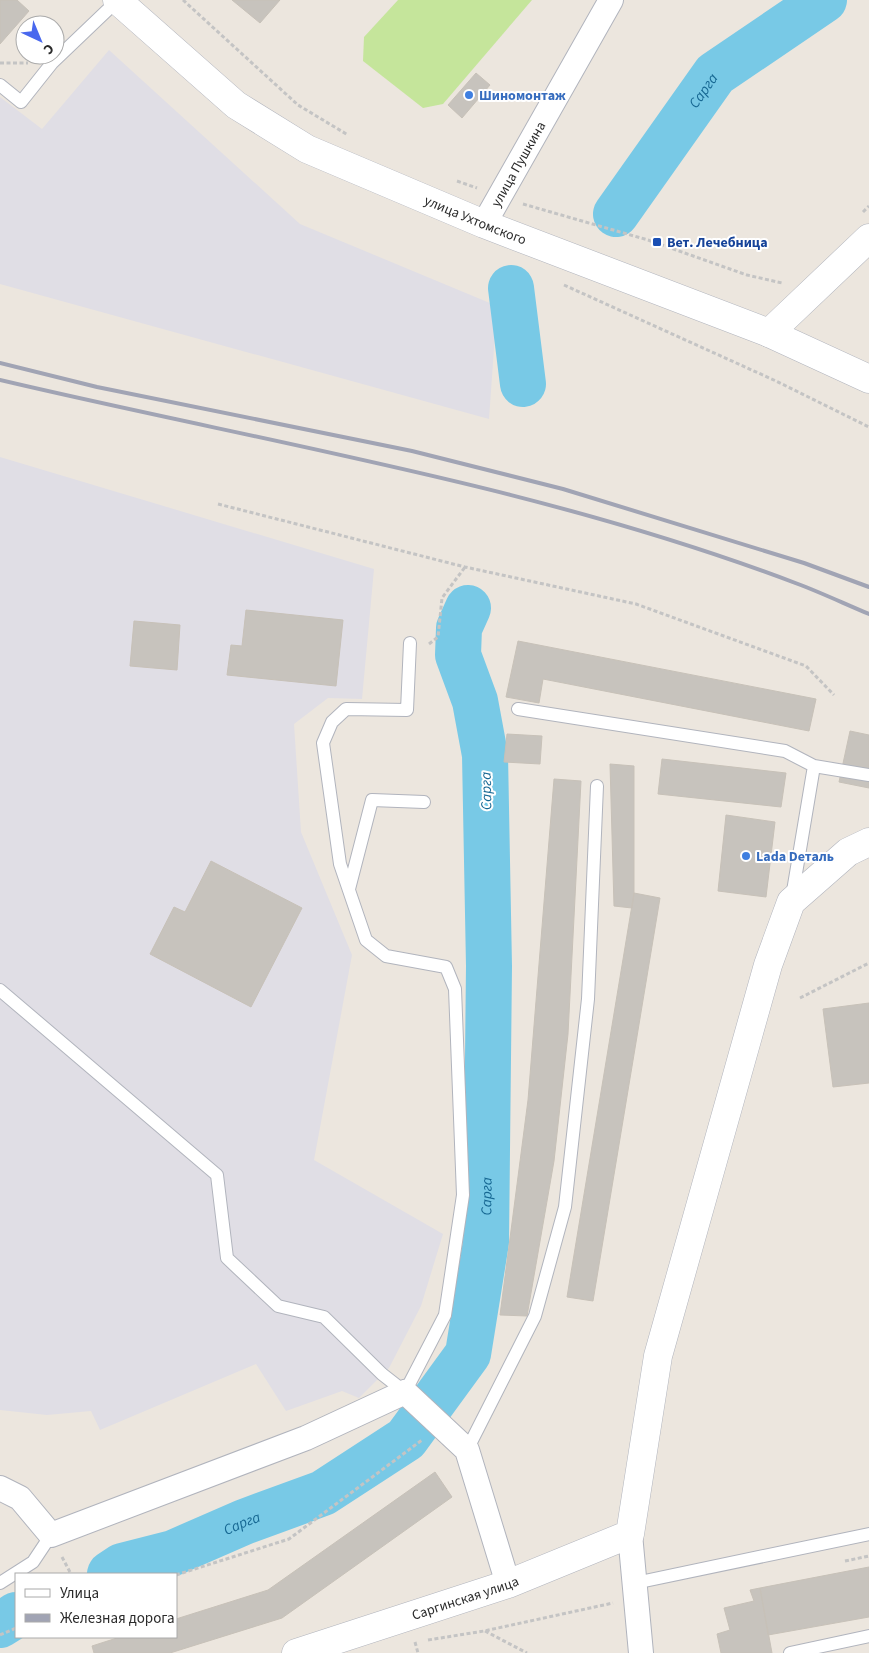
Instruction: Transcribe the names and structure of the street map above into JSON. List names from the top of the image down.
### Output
{
  "streets": {
    "street": ["улица Пушкина", "улица Ухтомского", "Саргинская улица"]
  },
  "crossings": [
    ["улица Пушкина", "улица Ухтомского"]
  ],
  "water": ["Сарга"],
  "places": {
    "other": ["Шиномонтаж", "Lada Dеталь"],
    "transit": ["Вет. Лечебница"]
  },
  "legend": ["Улица", "Железная дорога"],
  "north": "bottom right"
}
